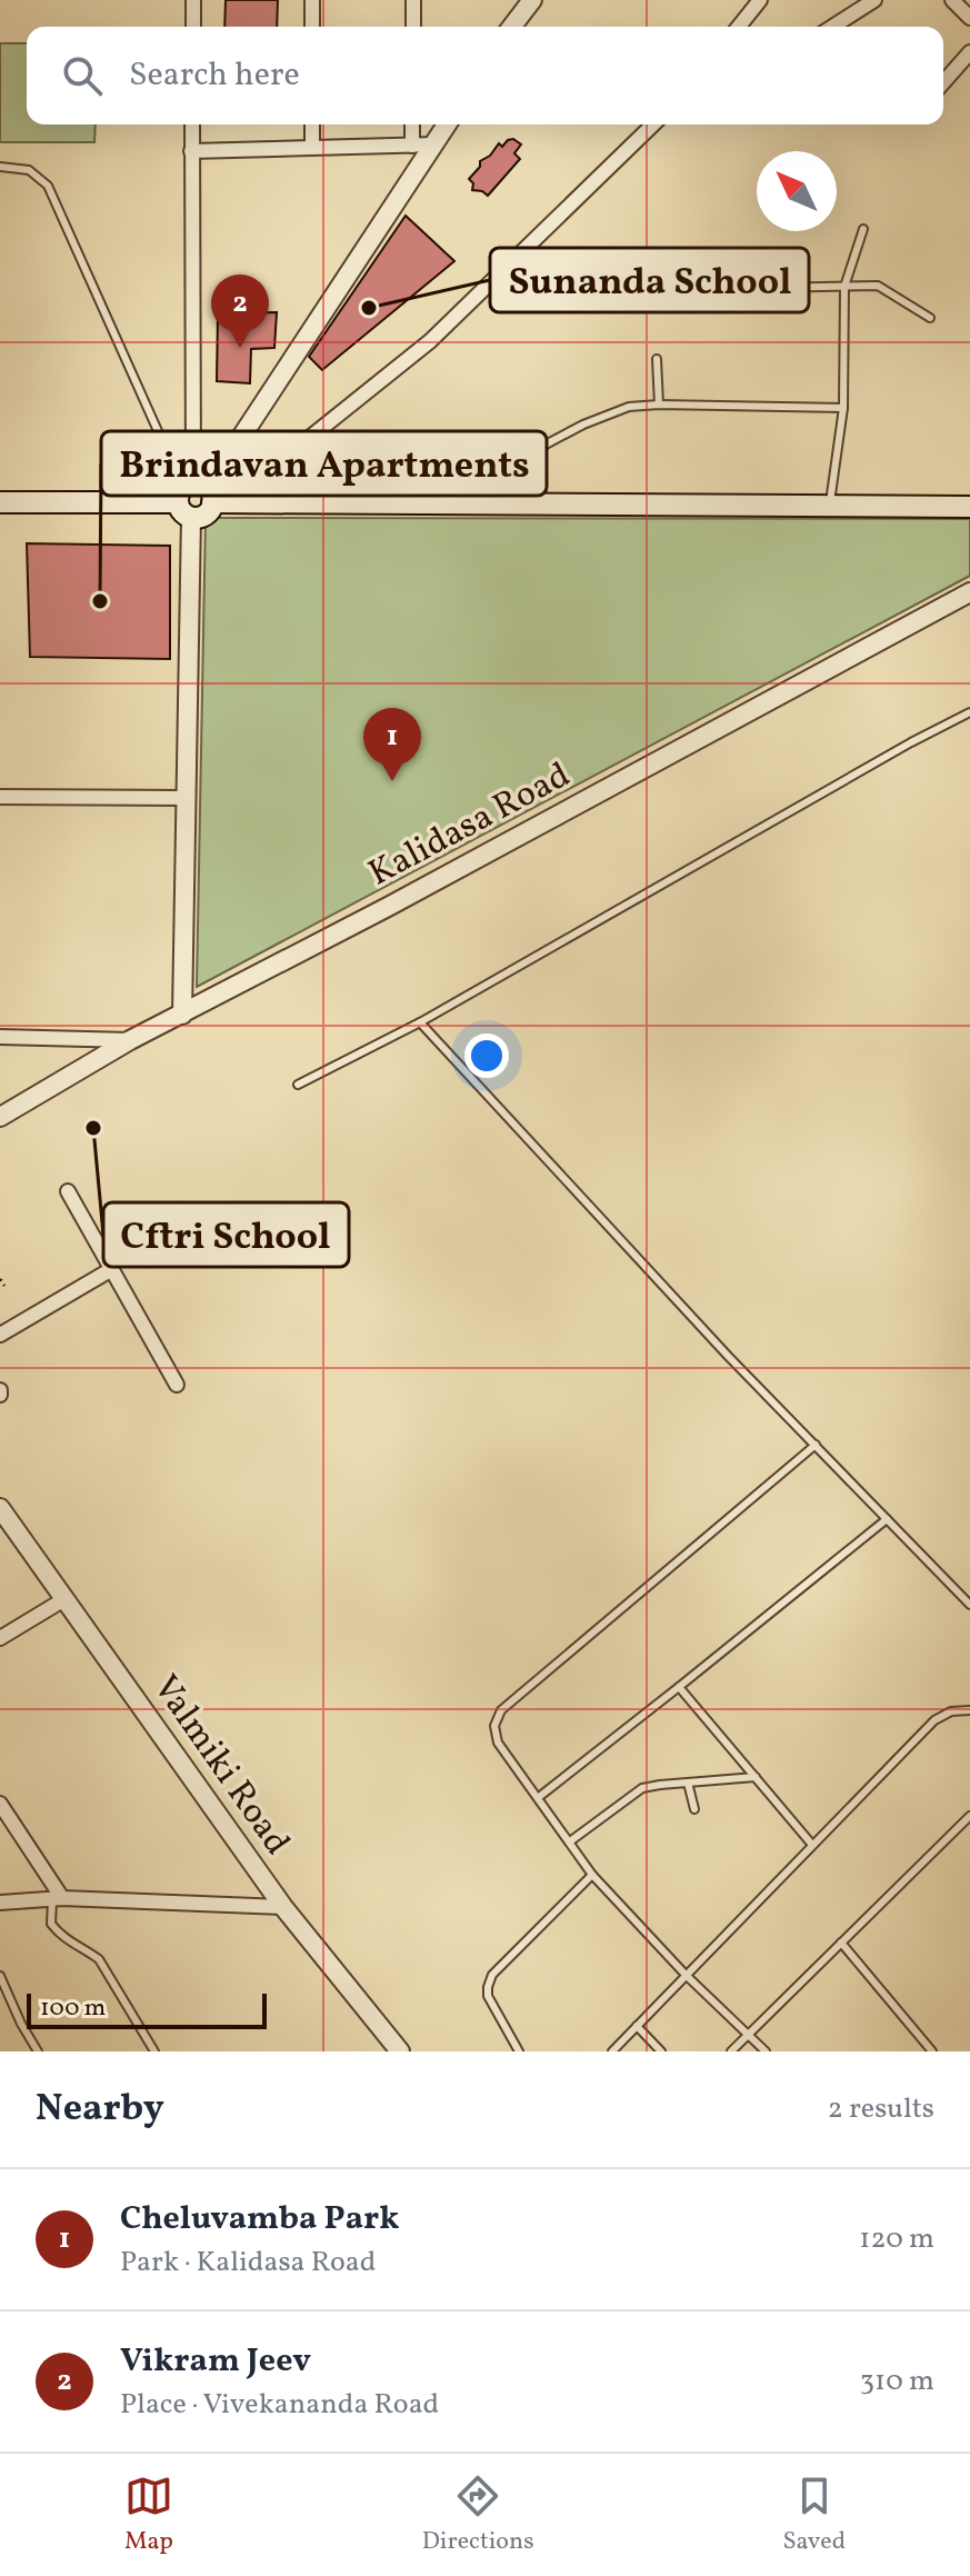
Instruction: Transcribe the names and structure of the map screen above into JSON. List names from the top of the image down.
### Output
{
  "streets": {
    "street": ["Kalidasa Road", "Valmiki Road"]
  },
  "places": ["Sunanda School", "Brindavan Apartments", "Cftri School"],
  "scale_bar": "100 m",
  "north": "top left",
  "page": {
    "search": "Search here",
    "pins": ["2", "1"],
    "scale": "100 m",
    "heading": ["Nearby", "2 results"],
    "list": [
      {
        "mark": "1",
        "name": "Cheluvamba Park",
        "note": "Park · Kalidasa Road",
        "value": "120 m"
      },
      {
        "mark": "2",
        "name": "Vikram Jeev",
        "note": "Place · Vivekananda Road",
        "value": "310 m"
      }
    ],
    "nav": ["Map", "Directions", "Saved"]
  }
}
